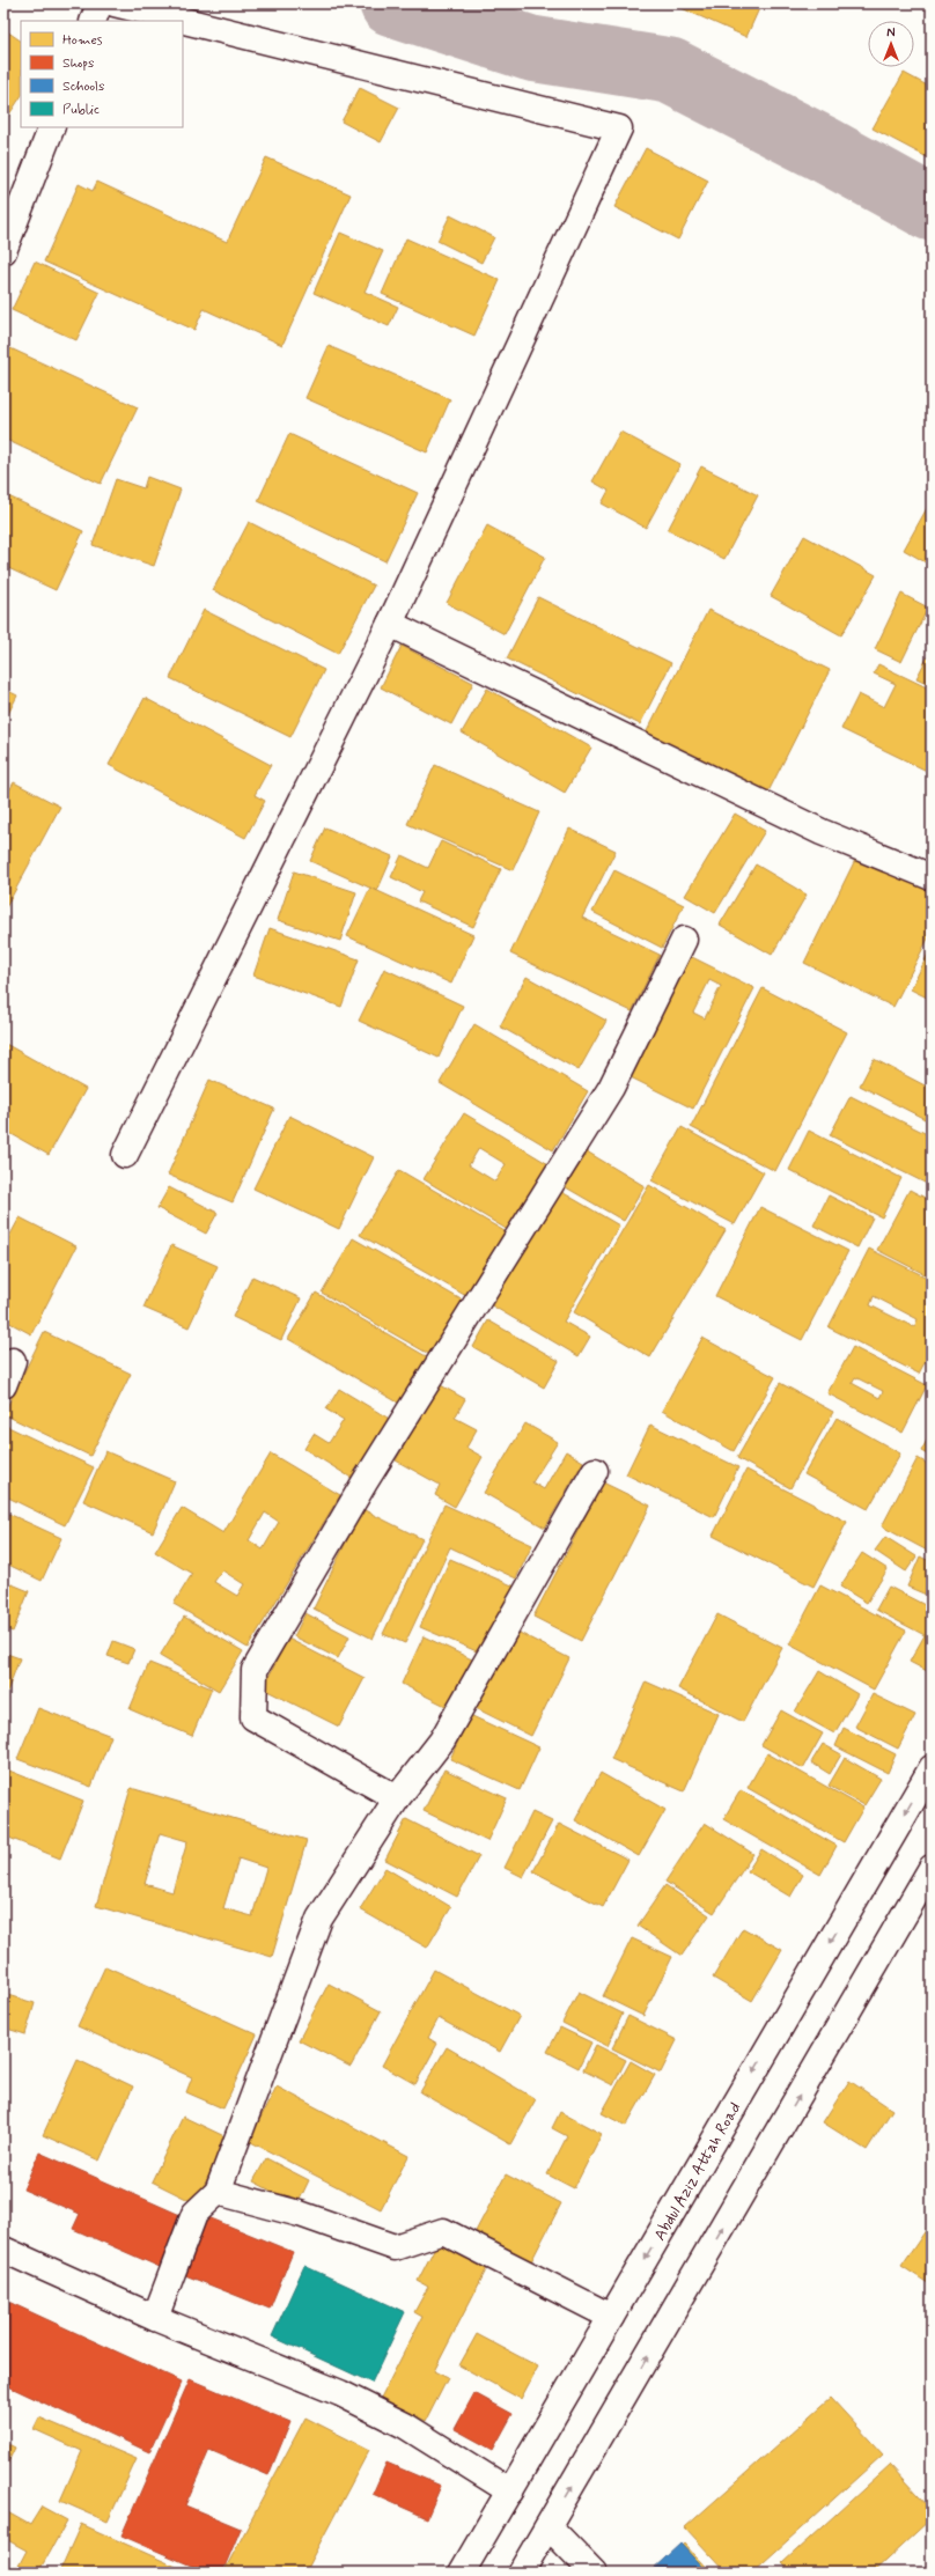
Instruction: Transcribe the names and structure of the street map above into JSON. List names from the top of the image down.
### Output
{
  "streets": {
    "main road": ["Abdul Aziz Attah Road"]
  },
  "legend": [
    "Homes",
    "Shops",
    "Schools",
    "Public"
  ],
  "north": "top"
}
